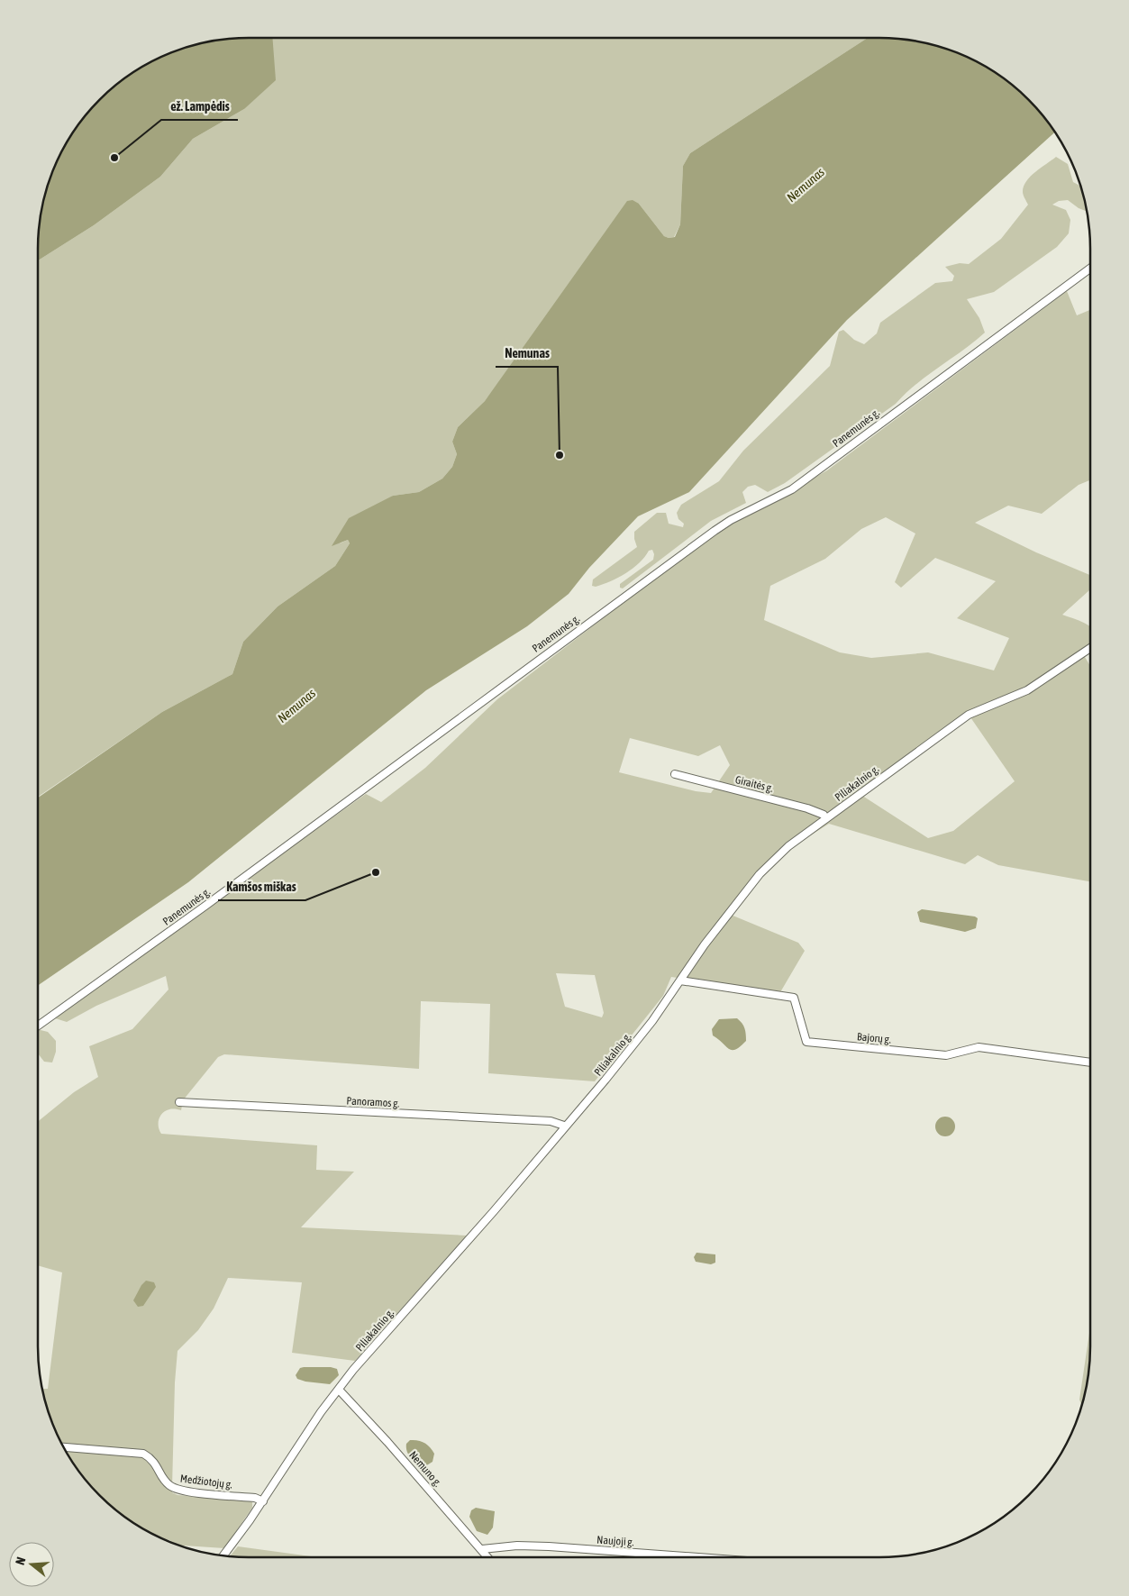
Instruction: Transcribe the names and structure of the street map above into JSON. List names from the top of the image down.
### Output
{
  "streets": {
    "street": [
      "Panemunės g.",
      "Piliakalnio g.",
      "Giraitės g.",
      "Bajorų g.",
      "Panoramos g.",
      "Nemuno g.",
      "Medžiotojų g.",
      "Naujoji g."
    ]
  },
  "crossings": [
    ["Piliakalnio g.", "Giraitės g."],
    ["Piliakalnio g.", "Bajorų g."],
    ["Piliakalnio g.", "Panoramos g."],
    ["Piliakalnio g.", "Nemuno g."],
    ["Piliakalnio g.", "Medžiotojų g."],
    ["Nemuno g.", "Naujoji g."]
  ],
  "water": ["Nemunas"],
  "places": ["ež. Lampėdis", "Nemunas", "Kamšos miškas"],
  "north": "left"
}
